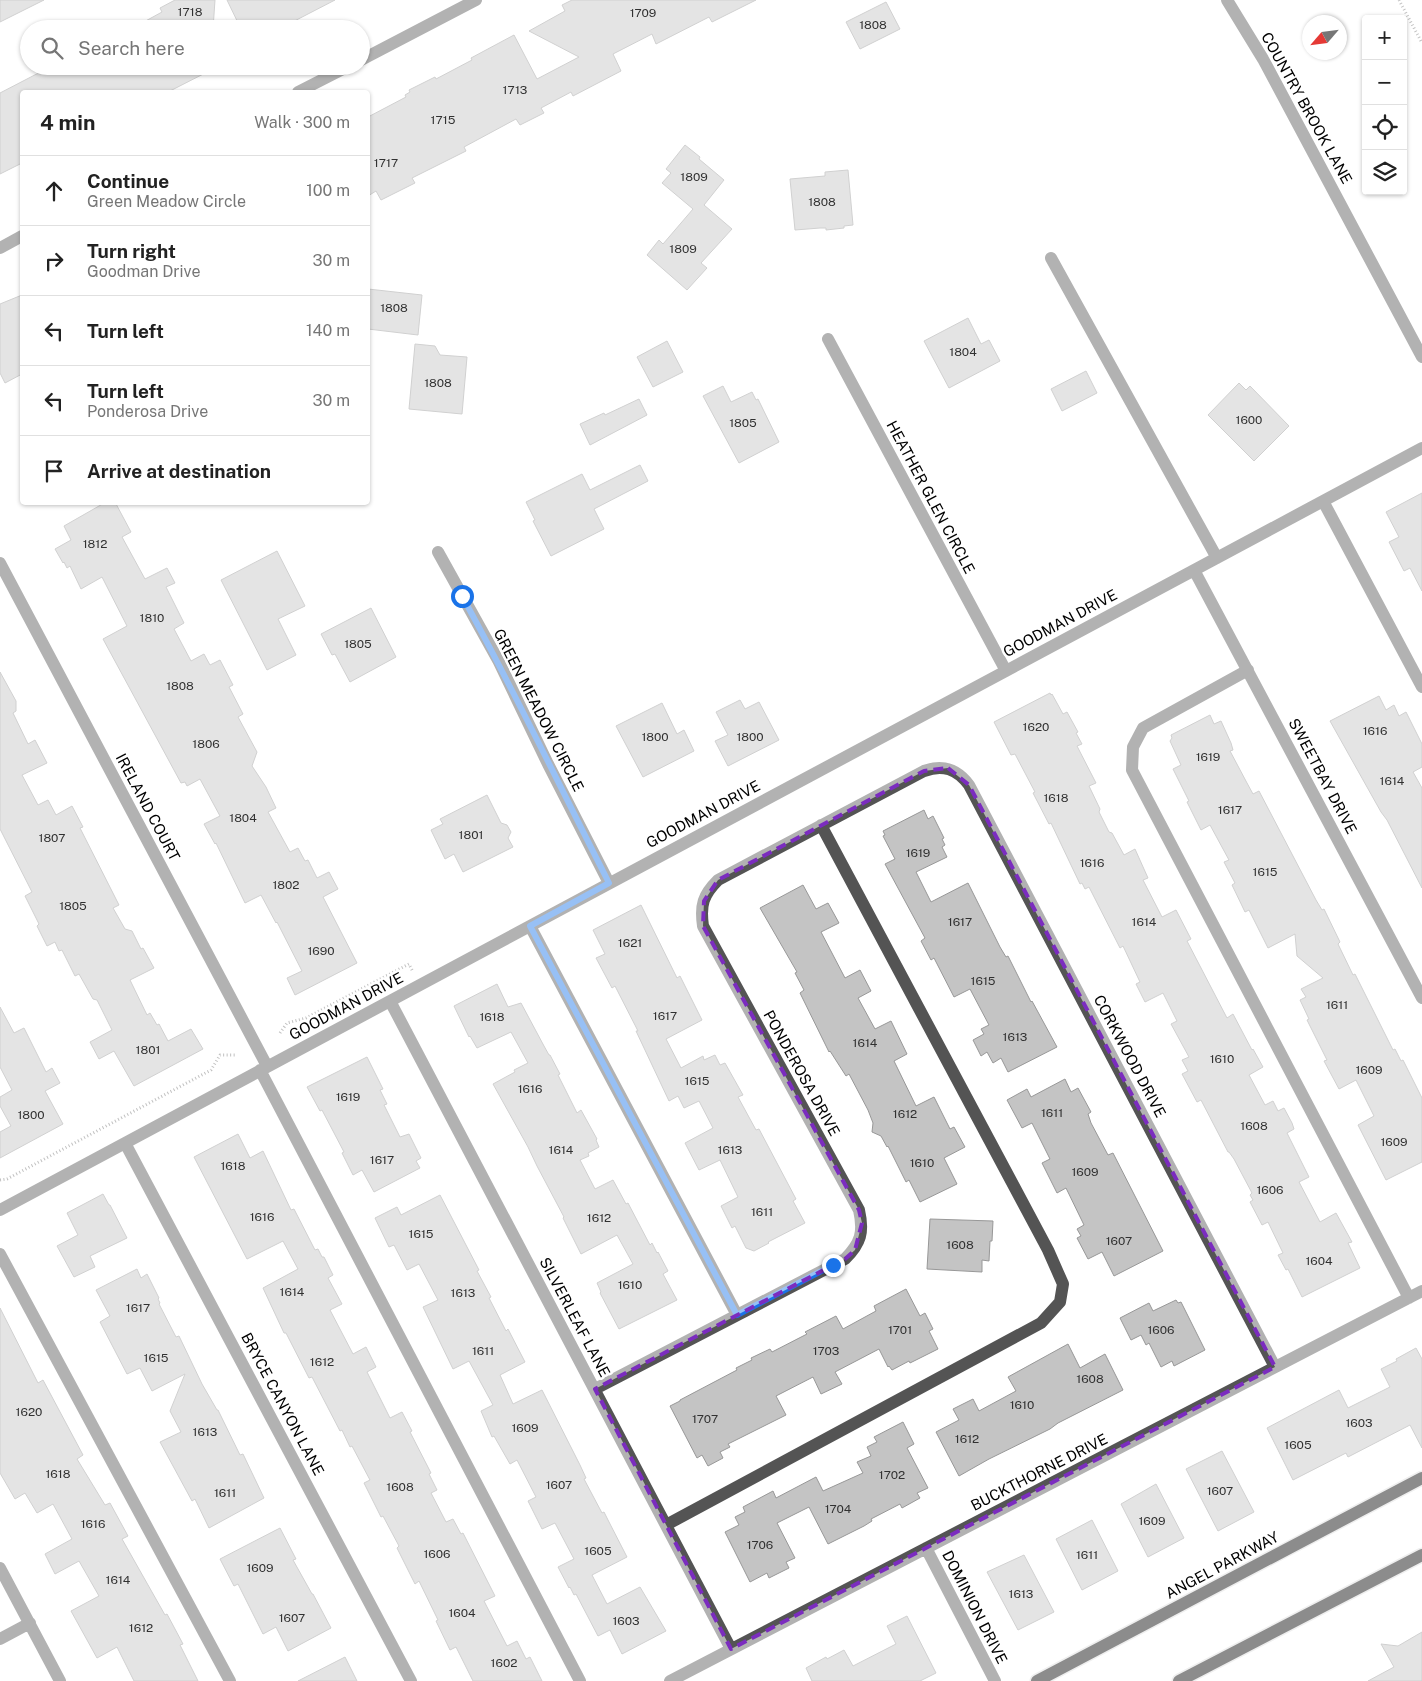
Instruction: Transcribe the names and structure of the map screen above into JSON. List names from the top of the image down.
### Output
{
  "streets": {
    "main road": ["ANGEL PARKWAY"],
    "street": [
      "COUNTRY BROOK LANE",
      "HEATHER GLEN CIRCLE",
      "GOODMAN DRIVE",
      "GREEN MEADOW CIRCLE",
      "SWEETBAY DRIVE",
      "IRELAND COURT",
      "CORKWOOD DRIVE",
      "PONDEROSA DRIVE",
      "SILVERLEAF LANE",
      "BRYCE CANYON LANE",
      "BUCKTHORNE DRIVE",
      "DOMINION DRIVE"
    ]
  },
  "crossings": [
    ["HEATHER GLEN CIRCLE", "GOODMAN DRIVE"],
    ["GOODMAN DRIVE", "GREEN MEADOW CIRCLE"],
    ["GOODMAN DRIVE", "SWEETBAY DRIVE"],
    ["GOODMAN DRIVE", "IRELAND COURT"],
    ["GOODMAN DRIVE", "SILVERLEAF LANE"],
    ["GOODMAN DRIVE", "BRYCE CANYON LANE"],
    ["CORKWOOD DRIVE", "PONDEROSA DRIVE"],
    ["CORKWOOD DRIVE", "BUCKTHORNE DRIVE"],
    ["PONDEROSA DRIVE", "SILVERLEAF LANE"],
    ["SILVERLEAF LANE", "BUCKTHORNE DRIVE"],
    ["BUCKTHORNE DRIVE", "DOMINION DRIVE"]
  ],
  "house_numbers": [
    "1718",
    "1709",
    "1808",
    "1713",
    "1715",
    "1717",
    "1809",
    "1808",
    "1809",
    "1808",
    "1804",
    "1808",
    "1600",
    "1805",
    "1812",
    "1810",
    "1805",
    "1808",
    "1620",
    "1616",
    "1800",
    "1800",
    "1806",
    "1619",
    "1614",
    "1618",
    "1617",
    "1804",
    "1801",
    "1807",
    "1619",
    "1616",
    "1615",
    "1802",
    "1805",
    "1617",
    "1614",
    "1621",
    "1690",
    "1615",
    "1611",
    "1617",
    "1618",
    "1613",
    "1614",
    "1801",
    "1610",
    "1609",
    "1615",
    "1616",
    "1619",
    "1611",
    "1612",
    "1800",
    "1608",
    "1609",
    "1614",
    "1613",
    "1617",
    "1610",
    "1618",
    "1609",
    "1606",
    "1611",
    "1616",
    "1612",
    "1615",
    "1607",
    "1608",
    "1604",
    "1610",
    "1614",
    "1613",
    "1617",
    "1701",
    "1606",
    "1611",
    "1703",
    "1615",
    "1612",
    "1608",
    "1610",
    "1620",
    "1707",
    "1603",
    "1609",
    "1613",
    "1612",
    "1605",
    "1618",
    "1702",
    "1607",
    "1608",
    "1607",
    "1611",
    "1704",
    "1609",
    "1616",
    "1706",
    "1605",
    "1606",
    "1611",
    "1609",
    "1614",
    "1613",
    "1604",
    "1607",
    "1603",
    "1612",
    "1602"
  ],
  "north": "bottom left",
  "page": {
    "map_buttons": ["+", "−"],
    "search": "Search here",
    "heading": ["4 min", "Walk · 300 m"],
    "list": [
      ["Continue", "Green Meadow Circle", "100 m"],
      ["Turn right", "Goodman Drive", "30 m"],
      ["Turn left", "140 m"],
      ["Turn left", "Ponderosa Drive", "30 m"],
      "Arrive at destination"
    ]
  }
}
